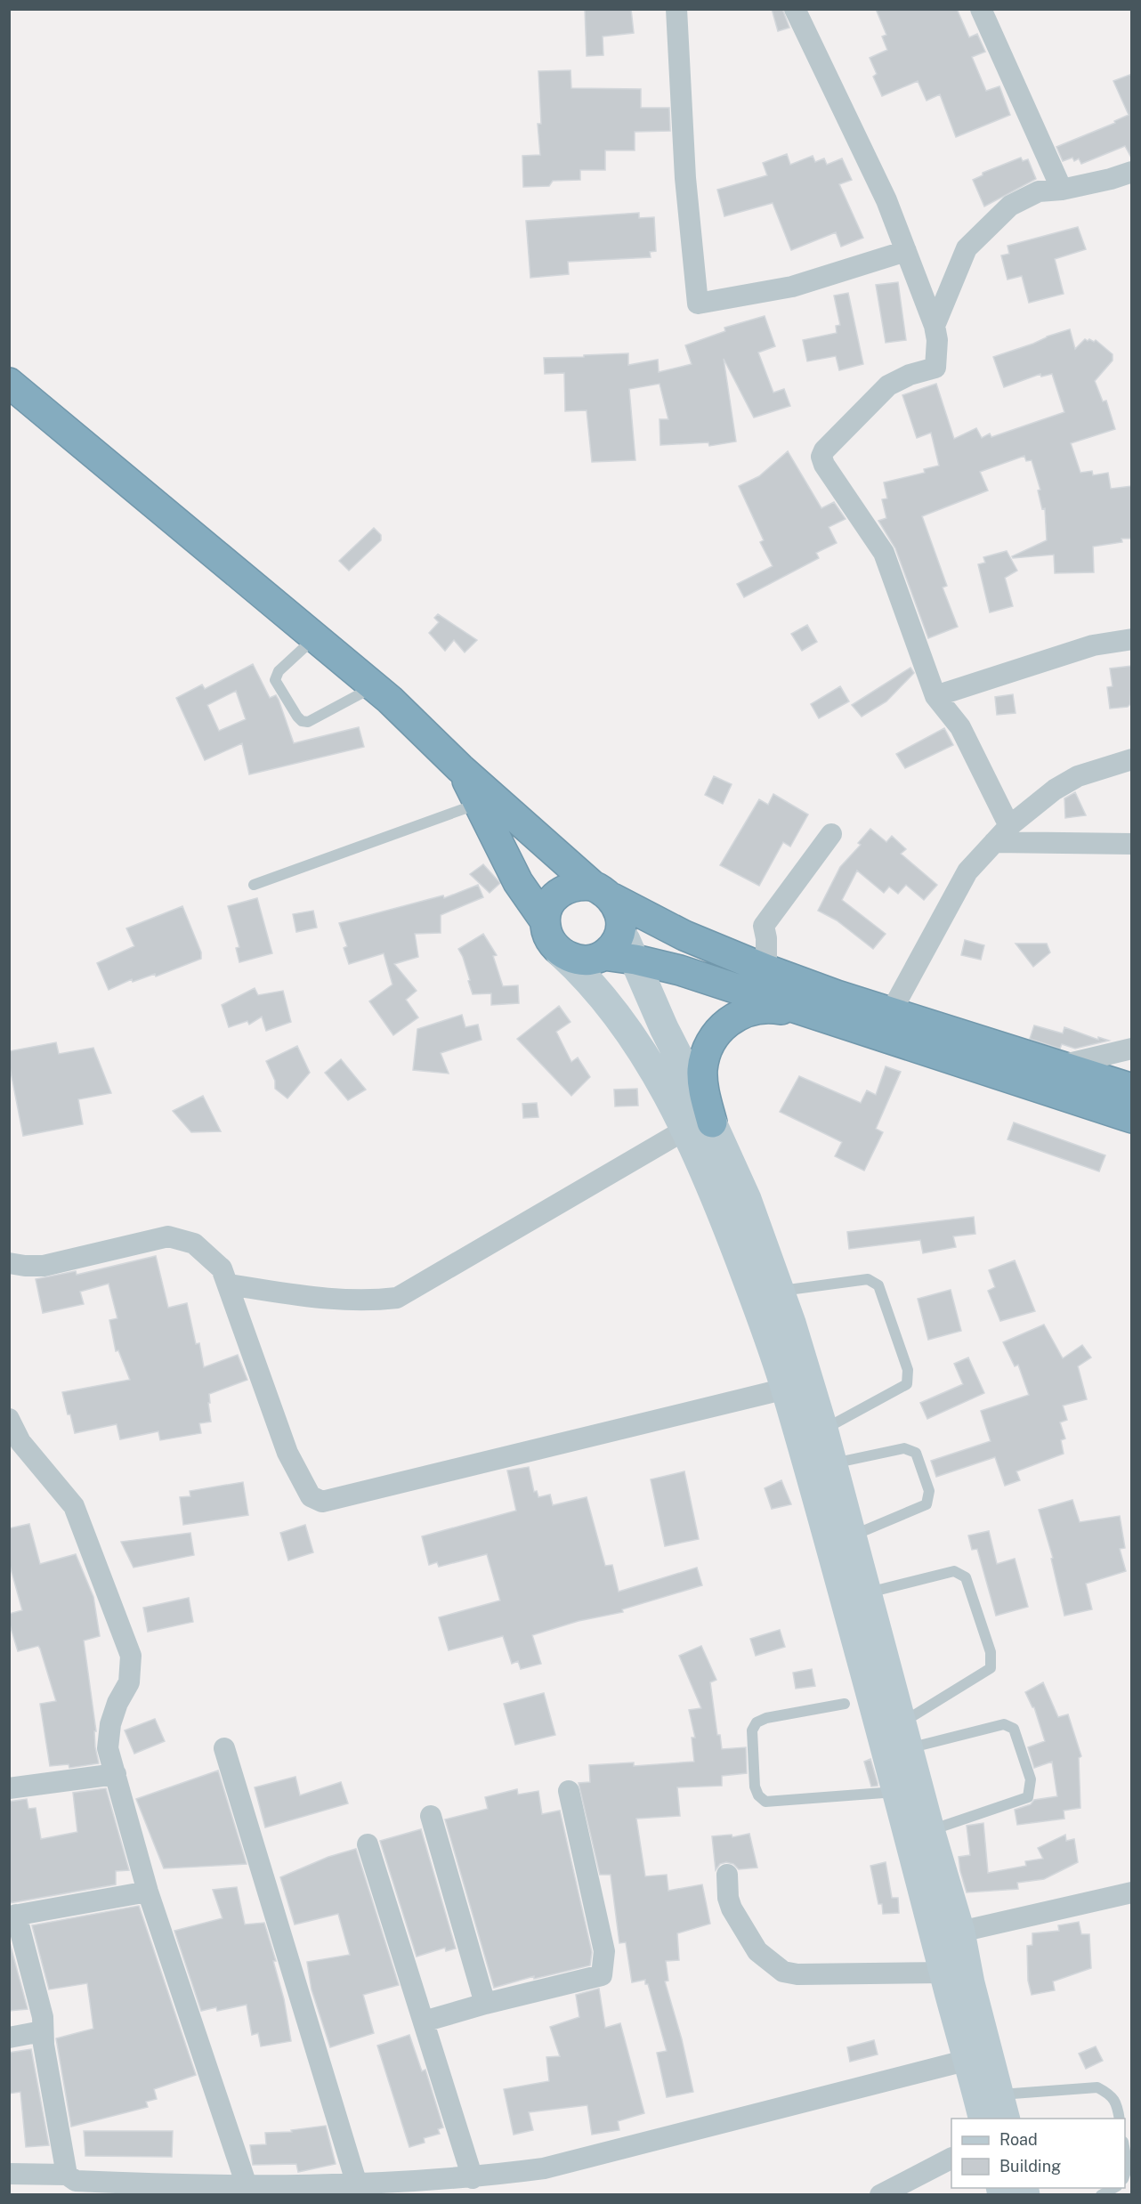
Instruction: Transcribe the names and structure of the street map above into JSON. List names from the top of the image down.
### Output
{
  "legend": ["Road", "Building"]
}
